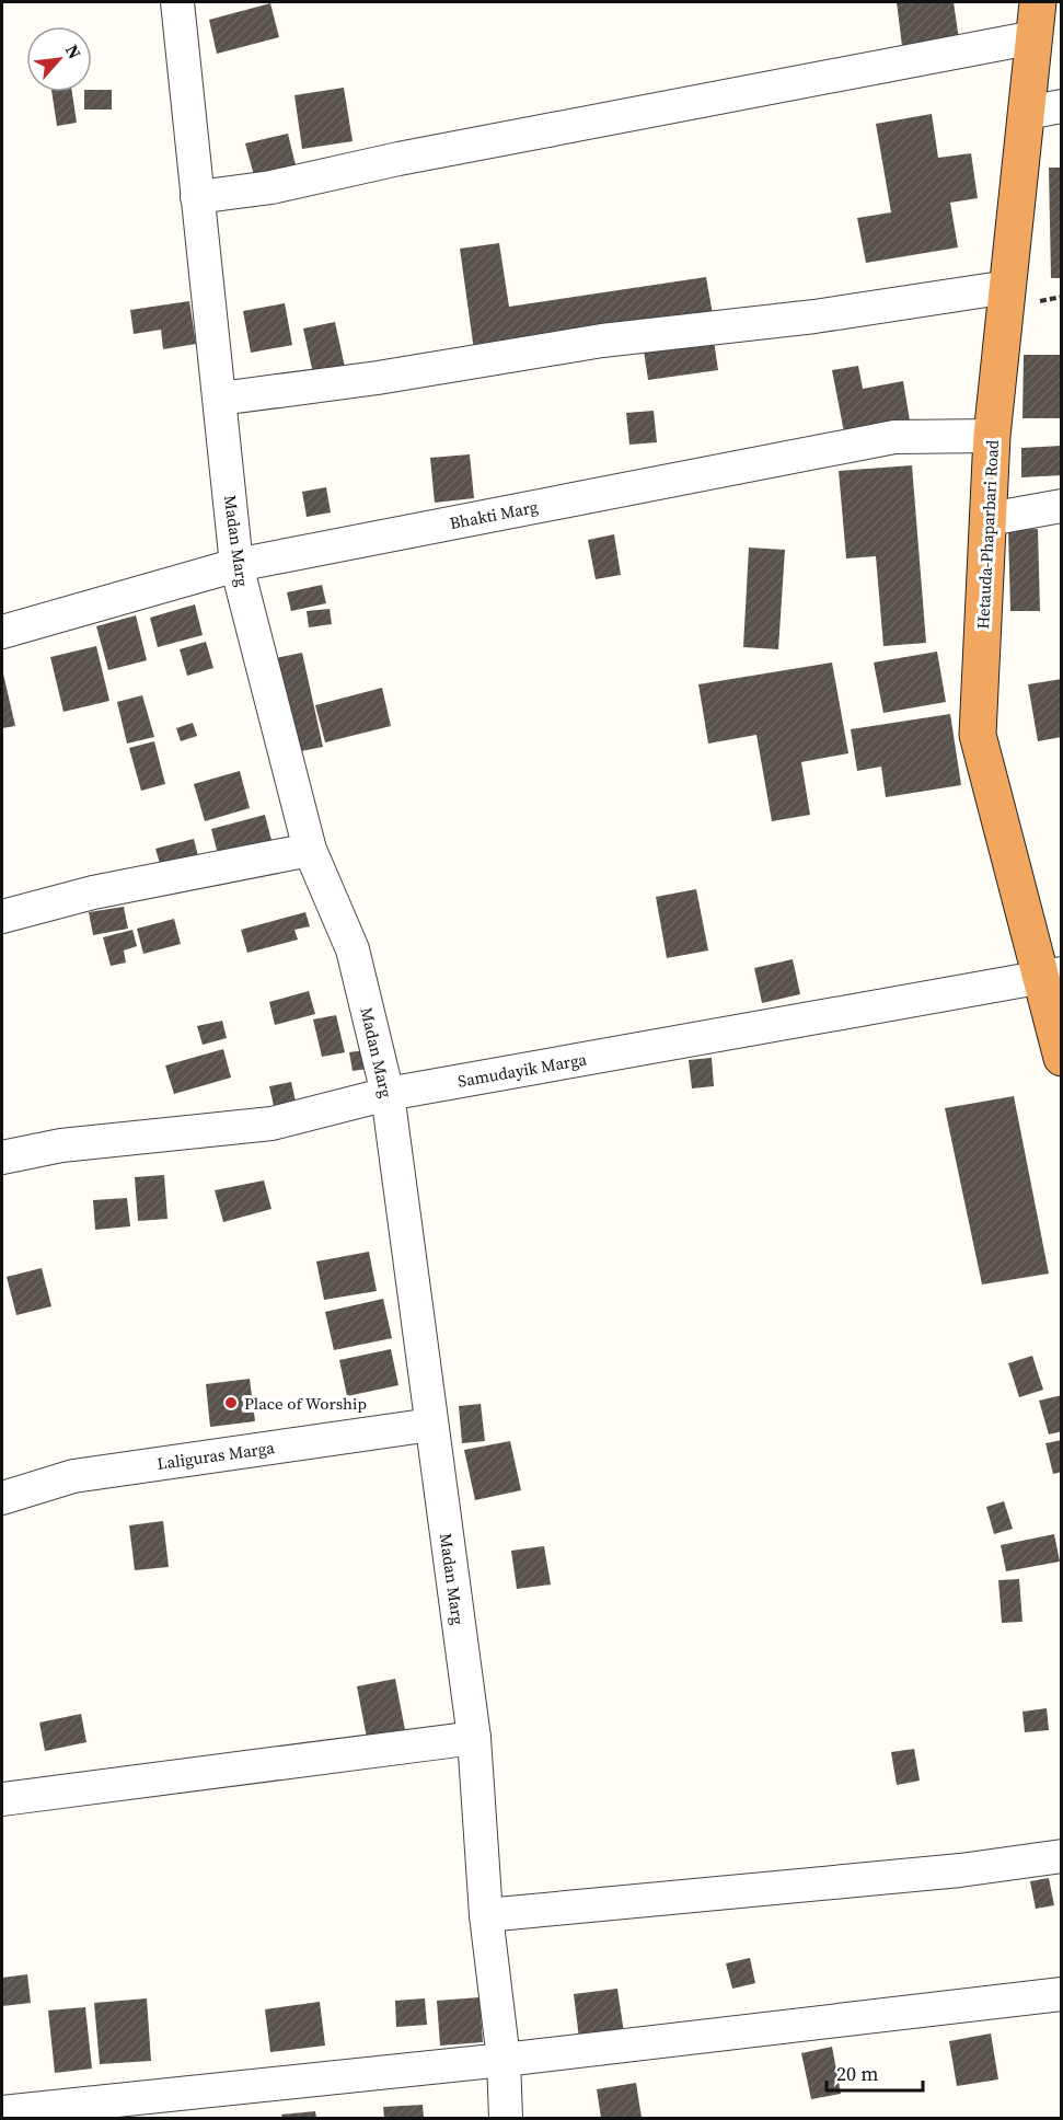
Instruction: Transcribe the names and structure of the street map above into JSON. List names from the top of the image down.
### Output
{
  "streets": {
    "highway": ["Hetauda-Phaparbari Road"],
    "street": [
      "Bhakti Marg",
      "Madan Marg",
      "Samudayik Marga",
      "Laliguras Marga"
    ]
  },
  "crossings": [
    ["Bhakti Marg", "Hetauda-Phaparbari Road"],
    ["Bhakti Marg", "Madan Marg"],
    ["Hetauda-Phaparbari Road", "Samudayik Marga"],
    ["Madan Marg", "Samudayik Marga"],
    ["Madan Marg", "Laliguras Marga"]
  ],
  "places": ["Place of Worship"],
  "scale_bar": "20 m",
  "north": "top right"
}
